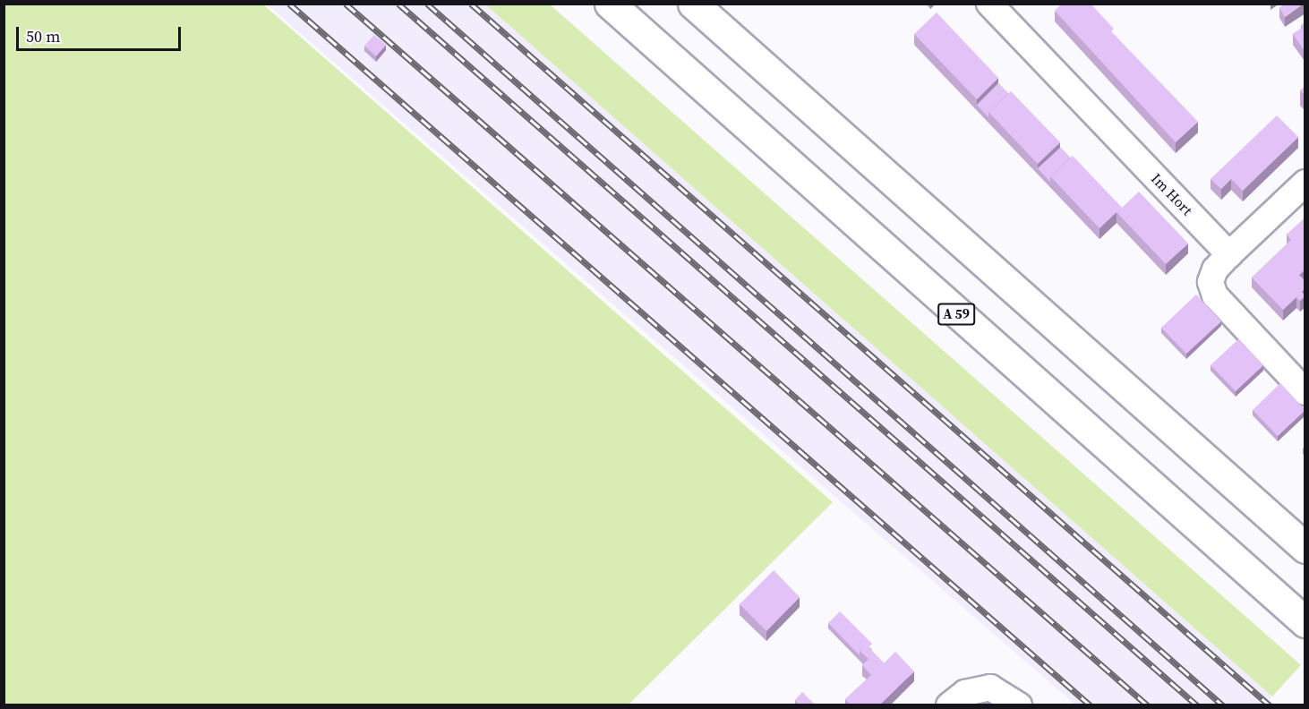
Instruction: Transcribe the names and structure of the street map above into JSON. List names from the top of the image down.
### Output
{
  "streets": {
    "highway": ["A 59"],
    "street": ["Im Hort"]
  },
  "scale_bar": "50 m"
}
